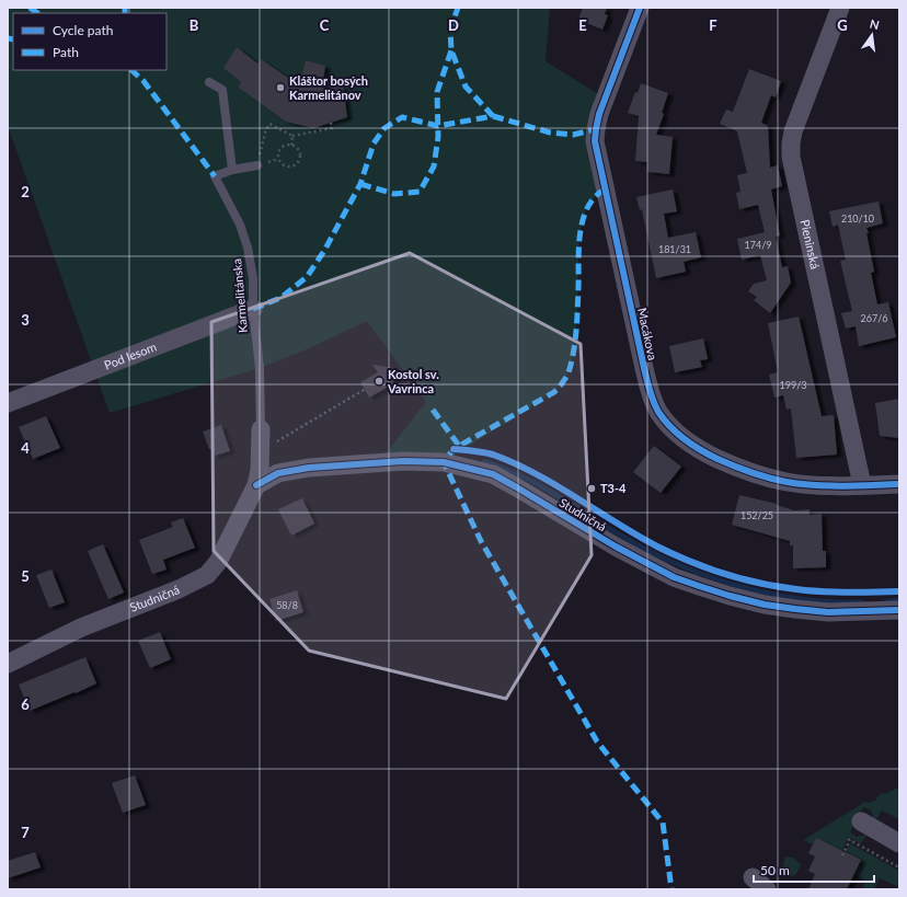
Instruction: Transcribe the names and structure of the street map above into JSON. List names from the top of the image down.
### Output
{
  "streets": {
    "street": [
      "Pieninská",
      "Macákova",
      "Pod lesom",
      "Studničná"
    ],
    "lane": ["Karmelitánska"]
  },
  "crossings": [
    ["Pieninská", "Macákova"],
    ["Karmelitánska", "Pod lesom"],
    ["Karmelitánska", "Studničná"]
  ],
  "places": ["Kláštor bosých Karmelitánov", "Kostol sv. Vavrinca", "T3-4"],
  "house_numbers": [
    "210/10",
    "174/9",
    "181/31",
    "267/6",
    "199/3",
    "152/25",
    "58/8"
  ],
  "legend": ["Cycle path", "Path"],
  "scale_bar": "50 m",
  "north": "top",
  "grid": {
    "columns": [
      "B",
      "C",
      "D",
      "E",
      "F",
      "G"
    ],
    "rows": [
      "2",
      "3",
      "4",
      "5",
      "6",
      "7"
    ]
  }
}
